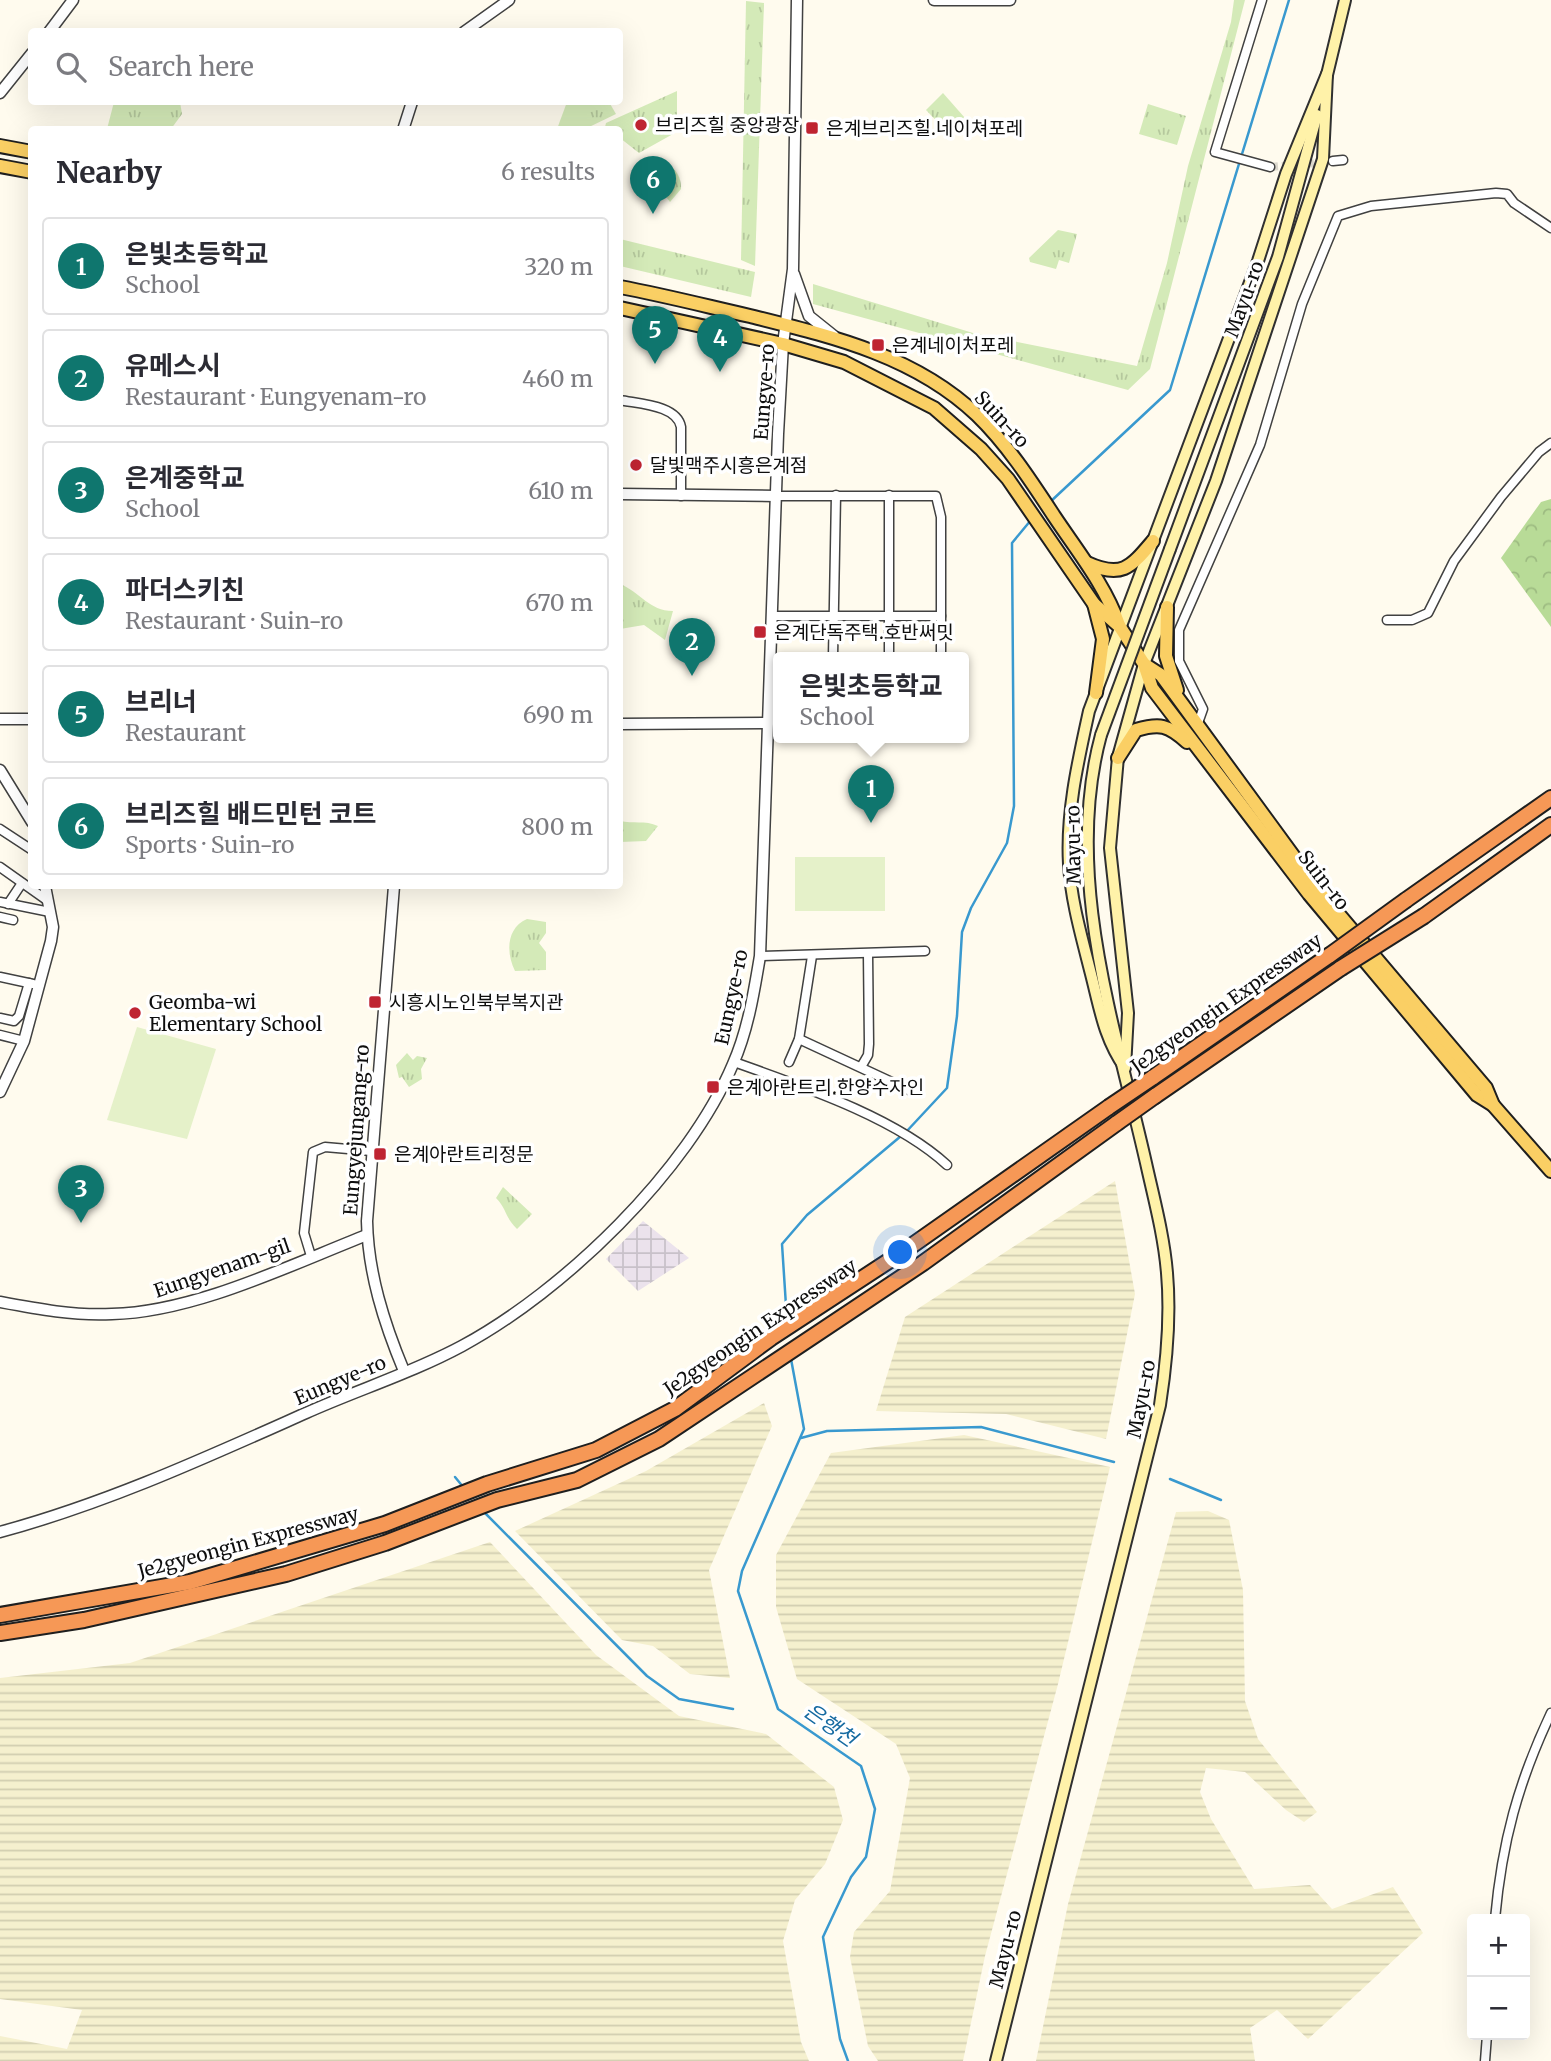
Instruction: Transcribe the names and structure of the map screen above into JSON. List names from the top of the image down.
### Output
{
  "streets": {
    "highway": ["Je2gyeongin Expressway"],
    "main road": ["Mayu-ro", "Suin-ro"],
    "street": ["Eungye-ro", "Eungyejungang-ro", "Eungyenam-gil"]
  },
  "crossings": [
    ["Eungye-ro", "Suin-ro"],
    ["Eungye-ro", "Eungyejungang-ro"],
    ["Eungyejungang-ro", "Eungyenam-gil"]
  ],
  "water": ["은행천"],
  "places": {
    "other": ["브리즈힐 중앙광장", "달빛맥주시흥은계점", "Geomba-wi Elementary School"],
    "transit": [
      "은계브리즈힐.네이쳐포레",
      "은계네이처포레",
      "은계단독주택.호반써밋",
      "시흥시노인북부복지관",
      "은계아란트리.한양수자인",
      "은계아란트리정문"
    ]
  },
  "page": {
    "search": "Search here",
    "heading": ["Nearby", "6 results"],
    "pins": [
      "6",
      "5",
      "4",
      "2",
      "1",
      "3"
    ],
    "list": [
      {
        "mark": "1",
        "name": "은빛초등학교",
        "note": "School",
        "value": "320 m"
      },
      {
        "mark": "2",
        "name": "유메스시",
        "note": "Restaurant · Eungyenam-ro",
        "value": "460 m"
      },
      {
        "mark": "3",
        "name": "은계중학교",
        "note": "School",
        "value": "610 m"
      },
      {
        "mark": "4",
        "name": "파더스키친",
        "note": "Restaurant · Suin-ro",
        "value": "670 m"
      },
      {
        "mark": "5",
        "name": "브리너",
        "note": "Restaurant",
        "value": "690 m"
      },
      {
        "mark": "6",
        "name": "브리즈힐 배드민턴 코트",
        "note": "Sports · Suin-ro",
        "value": "800 m"
      }
    ],
    "popup": ["은빛초등학교", "School"],
    "map_buttons": ["+", "−"]
  }
}
